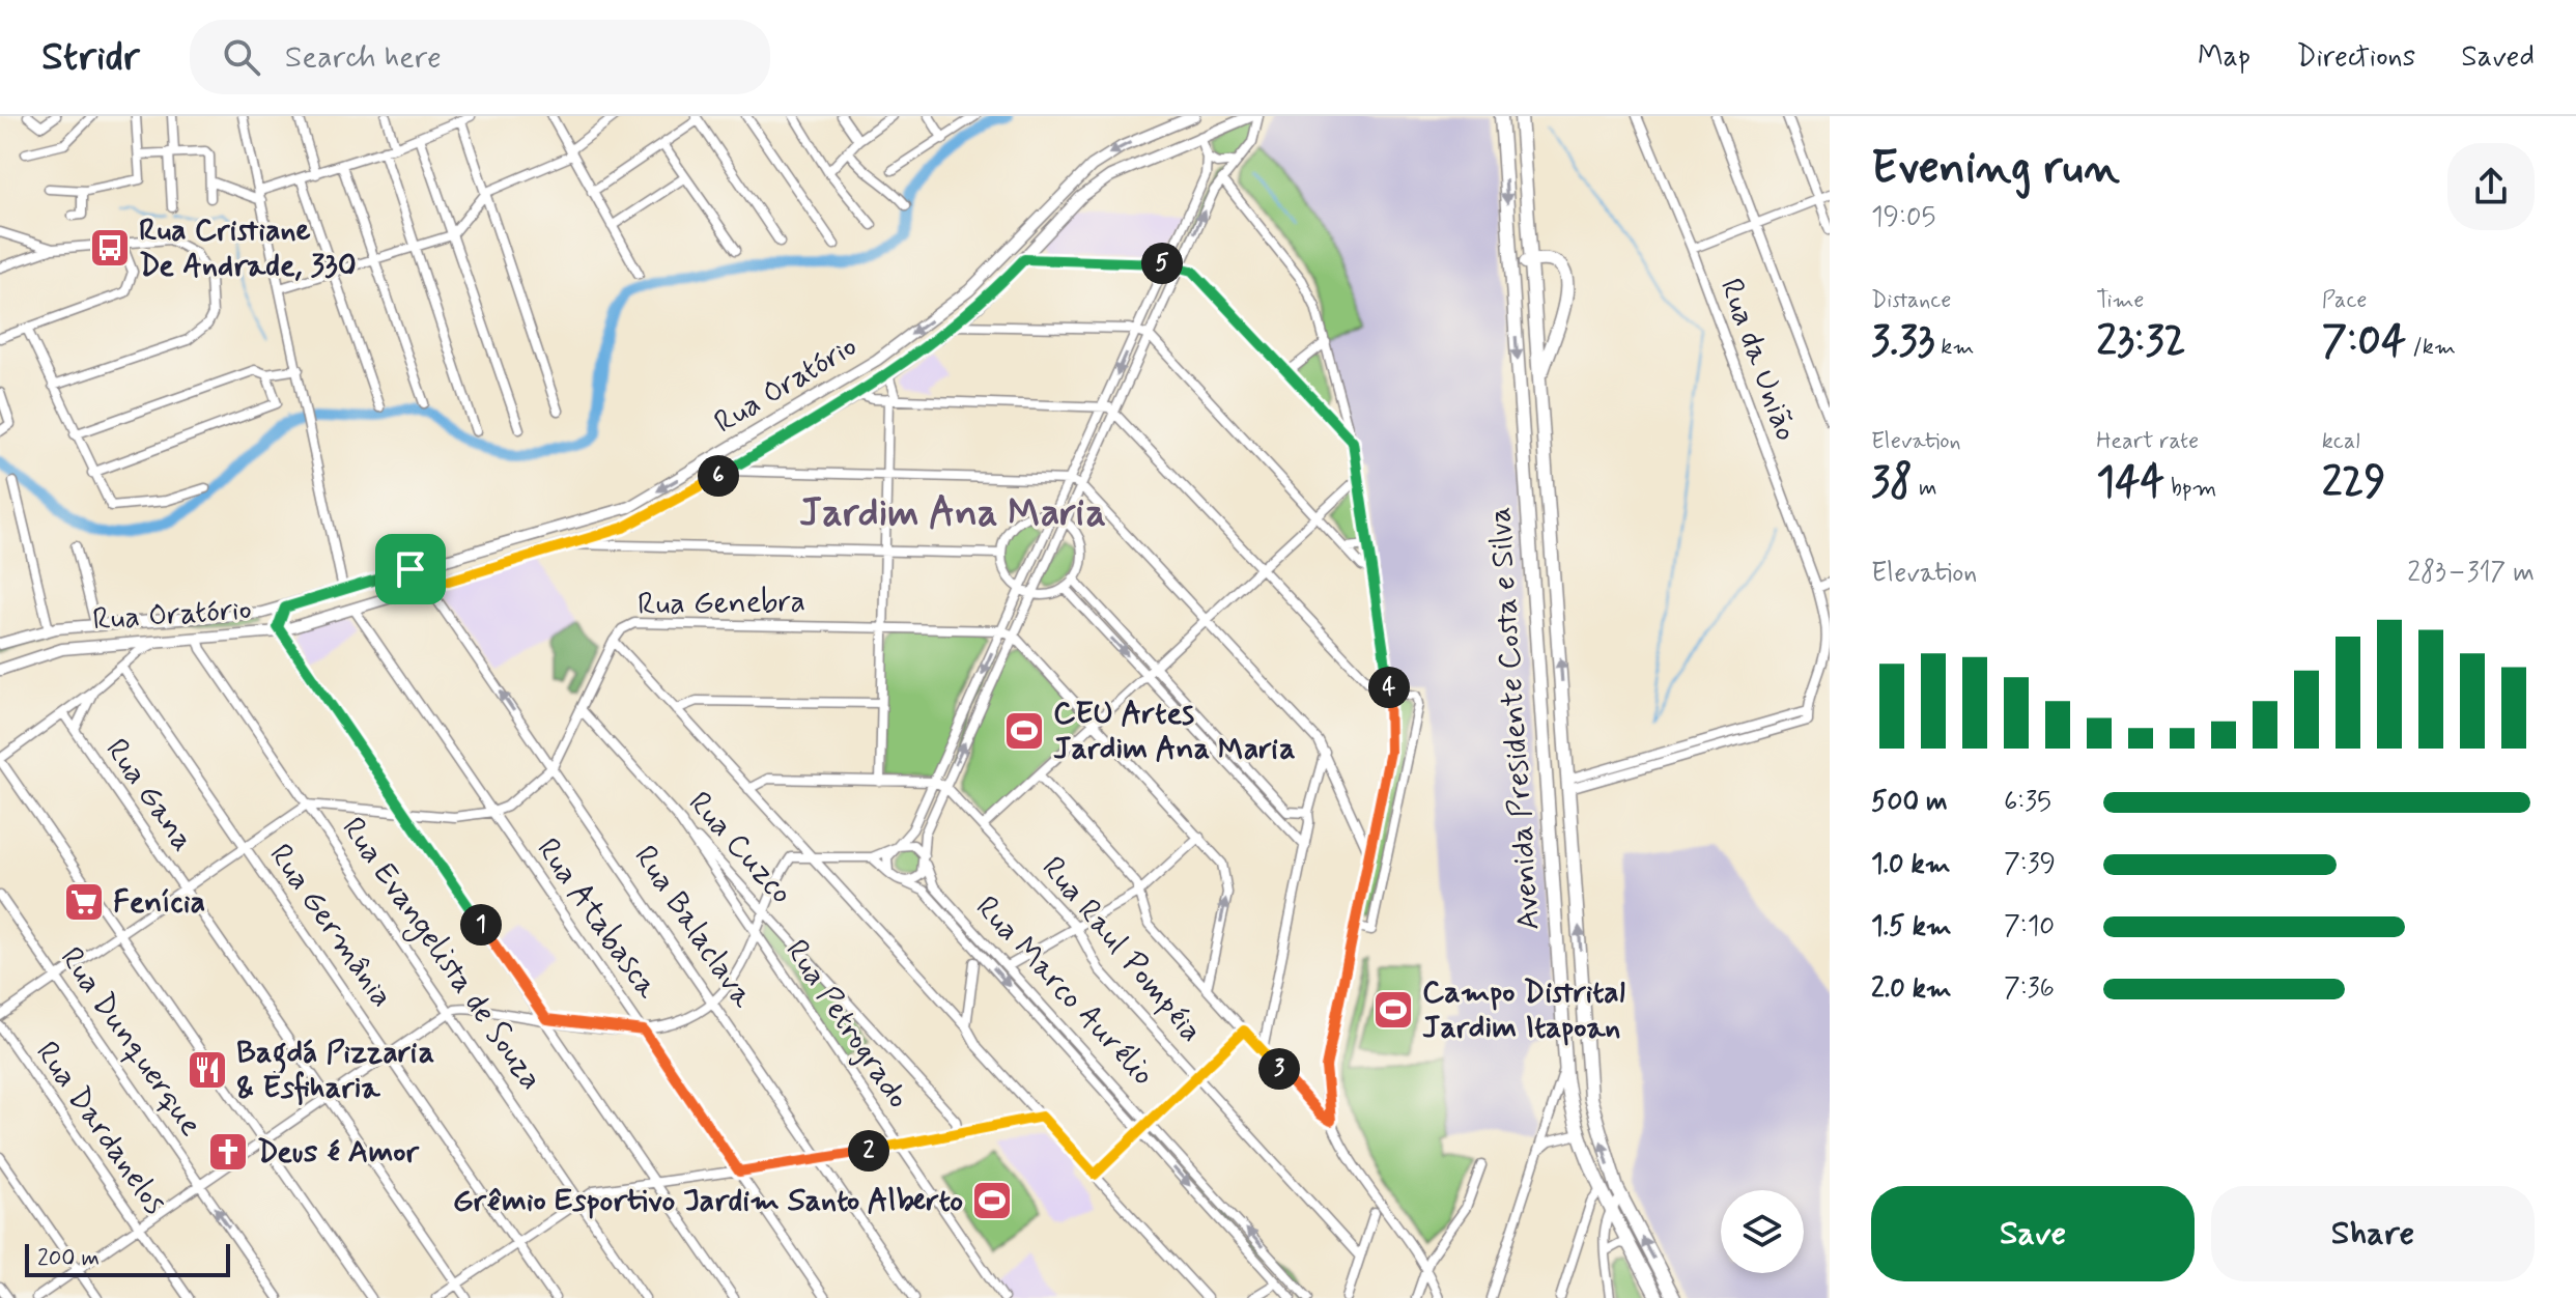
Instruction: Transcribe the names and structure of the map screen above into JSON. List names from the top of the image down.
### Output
{
  "streets": {
    "highway": ["Avenida Presidente Costa e Silva"],
    "main road": ["Rua Oratório"],
    "street": [
      "Rua da União",
      "Rua Genebra",
      "Rua Gana",
      "Rua Cuzco",
      "Rua Atabasca",
      "Rua Germânia",
      "Rua Balaclava",
      "Rua Raul Pompéia",
      "Rua Evangelista de Souza",
      "Rua Marco Aurélio",
      "Rua Petrogrado",
      "Rua Dunquerque",
      "Rua Dardanelos"
    ]
  },
  "crossings": [
    ["Rua da União", "Avenida Presidente Costa e Silva"],
    ["Rua Oratório", "Rua Atabasca"],
    ["Rua Oratório", "Rua Balaclava"],
    ["Rua Oratório", "Rua Evangelista de Souza"],
    ["Rua Genebra", "Rua Cuzco"],
    ["Rua Genebra", "Rua Atabasca"],
    ["Rua Genebra", "Rua Balaclava"],
    ["Rua Genebra", "Rua Evangelista de Souza"],
    ["Rua Cuzco", "Rua Petrogrado"]
  ],
  "districts": ["Jardim Ana Maria"],
  "places": {
    "bus stop": ["Rua Cristiane De Andrade, 330"],
    "sports": ["CEU Artes Jardim Ana Maria", "Campo Distrital Jardim Itapoan", "Grêmio Esportivo Jardim Santo Alberto"],
    "supermarket": ["Fenícia"],
    "restaurant": ["Bagdá Pizzaria & Esfiharia"],
    "church": ["Deus é Amor"]
  },
  "scale_bar": "200 m",
  "page": {
    "header": "Stridr",
    "search": "Search here",
    "nav": ["Map", "Directions", "Saved"],
    "heading": ["Evening run", "19:05"],
    "pins": [
      "5",
      "6",
      "4",
      "1",
      "3",
      "2"
    ],
    "stats": [
      ["Distance", "3.33 km"],
      ["Time", "23:32"],
      ["Pace", "7:04 /km"],
      ["Elevation", "38 m"],
      ["Heart rate", "144 bpm"],
      ["kcal", "229"]
    ],
    "chart": ["Elevation", "283–317 m"],
    "list": [
      {
        "name": "500 m",
        "note": "6:35"
      },
      {
        "name": "1.0 km",
        "note": "7:39"
      },
      {
        "name": "1.5 km",
        "note": "7:10"
      },
      {
        "name": "2.0 km",
        "note": "7:36"
      }
    ],
    "buttons": ["Save", "Share"],
    "scale": "200 m"
  }
}
